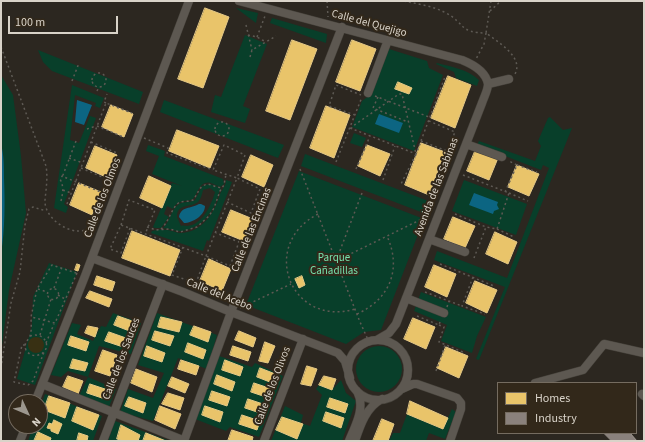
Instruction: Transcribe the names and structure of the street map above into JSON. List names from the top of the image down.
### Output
{
  "streets": {
    "street": [
      "Calle del Quejigo",
      "Avenida de las Sabinas",
      "Calle de los Olmos",
      "Calle de las Encinas",
      "Calle del Acebo",
      "Calle de los Sauces",
      "Calle de los Olivos"
    ]
  },
  "crossings": [
    ["Calle del Quejigo", "Calle de las Encinas"],
    ["Calle de los Olmos", "Calle del Acebo"],
    ["Calle de las Encinas", "Calle del Acebo"],
    ["Calle del Acebo", "Calle de los Sauces"],
    ["Calle del Acebo", "Calle de los Olivos"]
  ],
  "parks": ["Parque Cañadillas"],
  "legend": ["Homes", "Industry"],
  "scale_bar": "100 m",
  "north": "bottom right"
}
